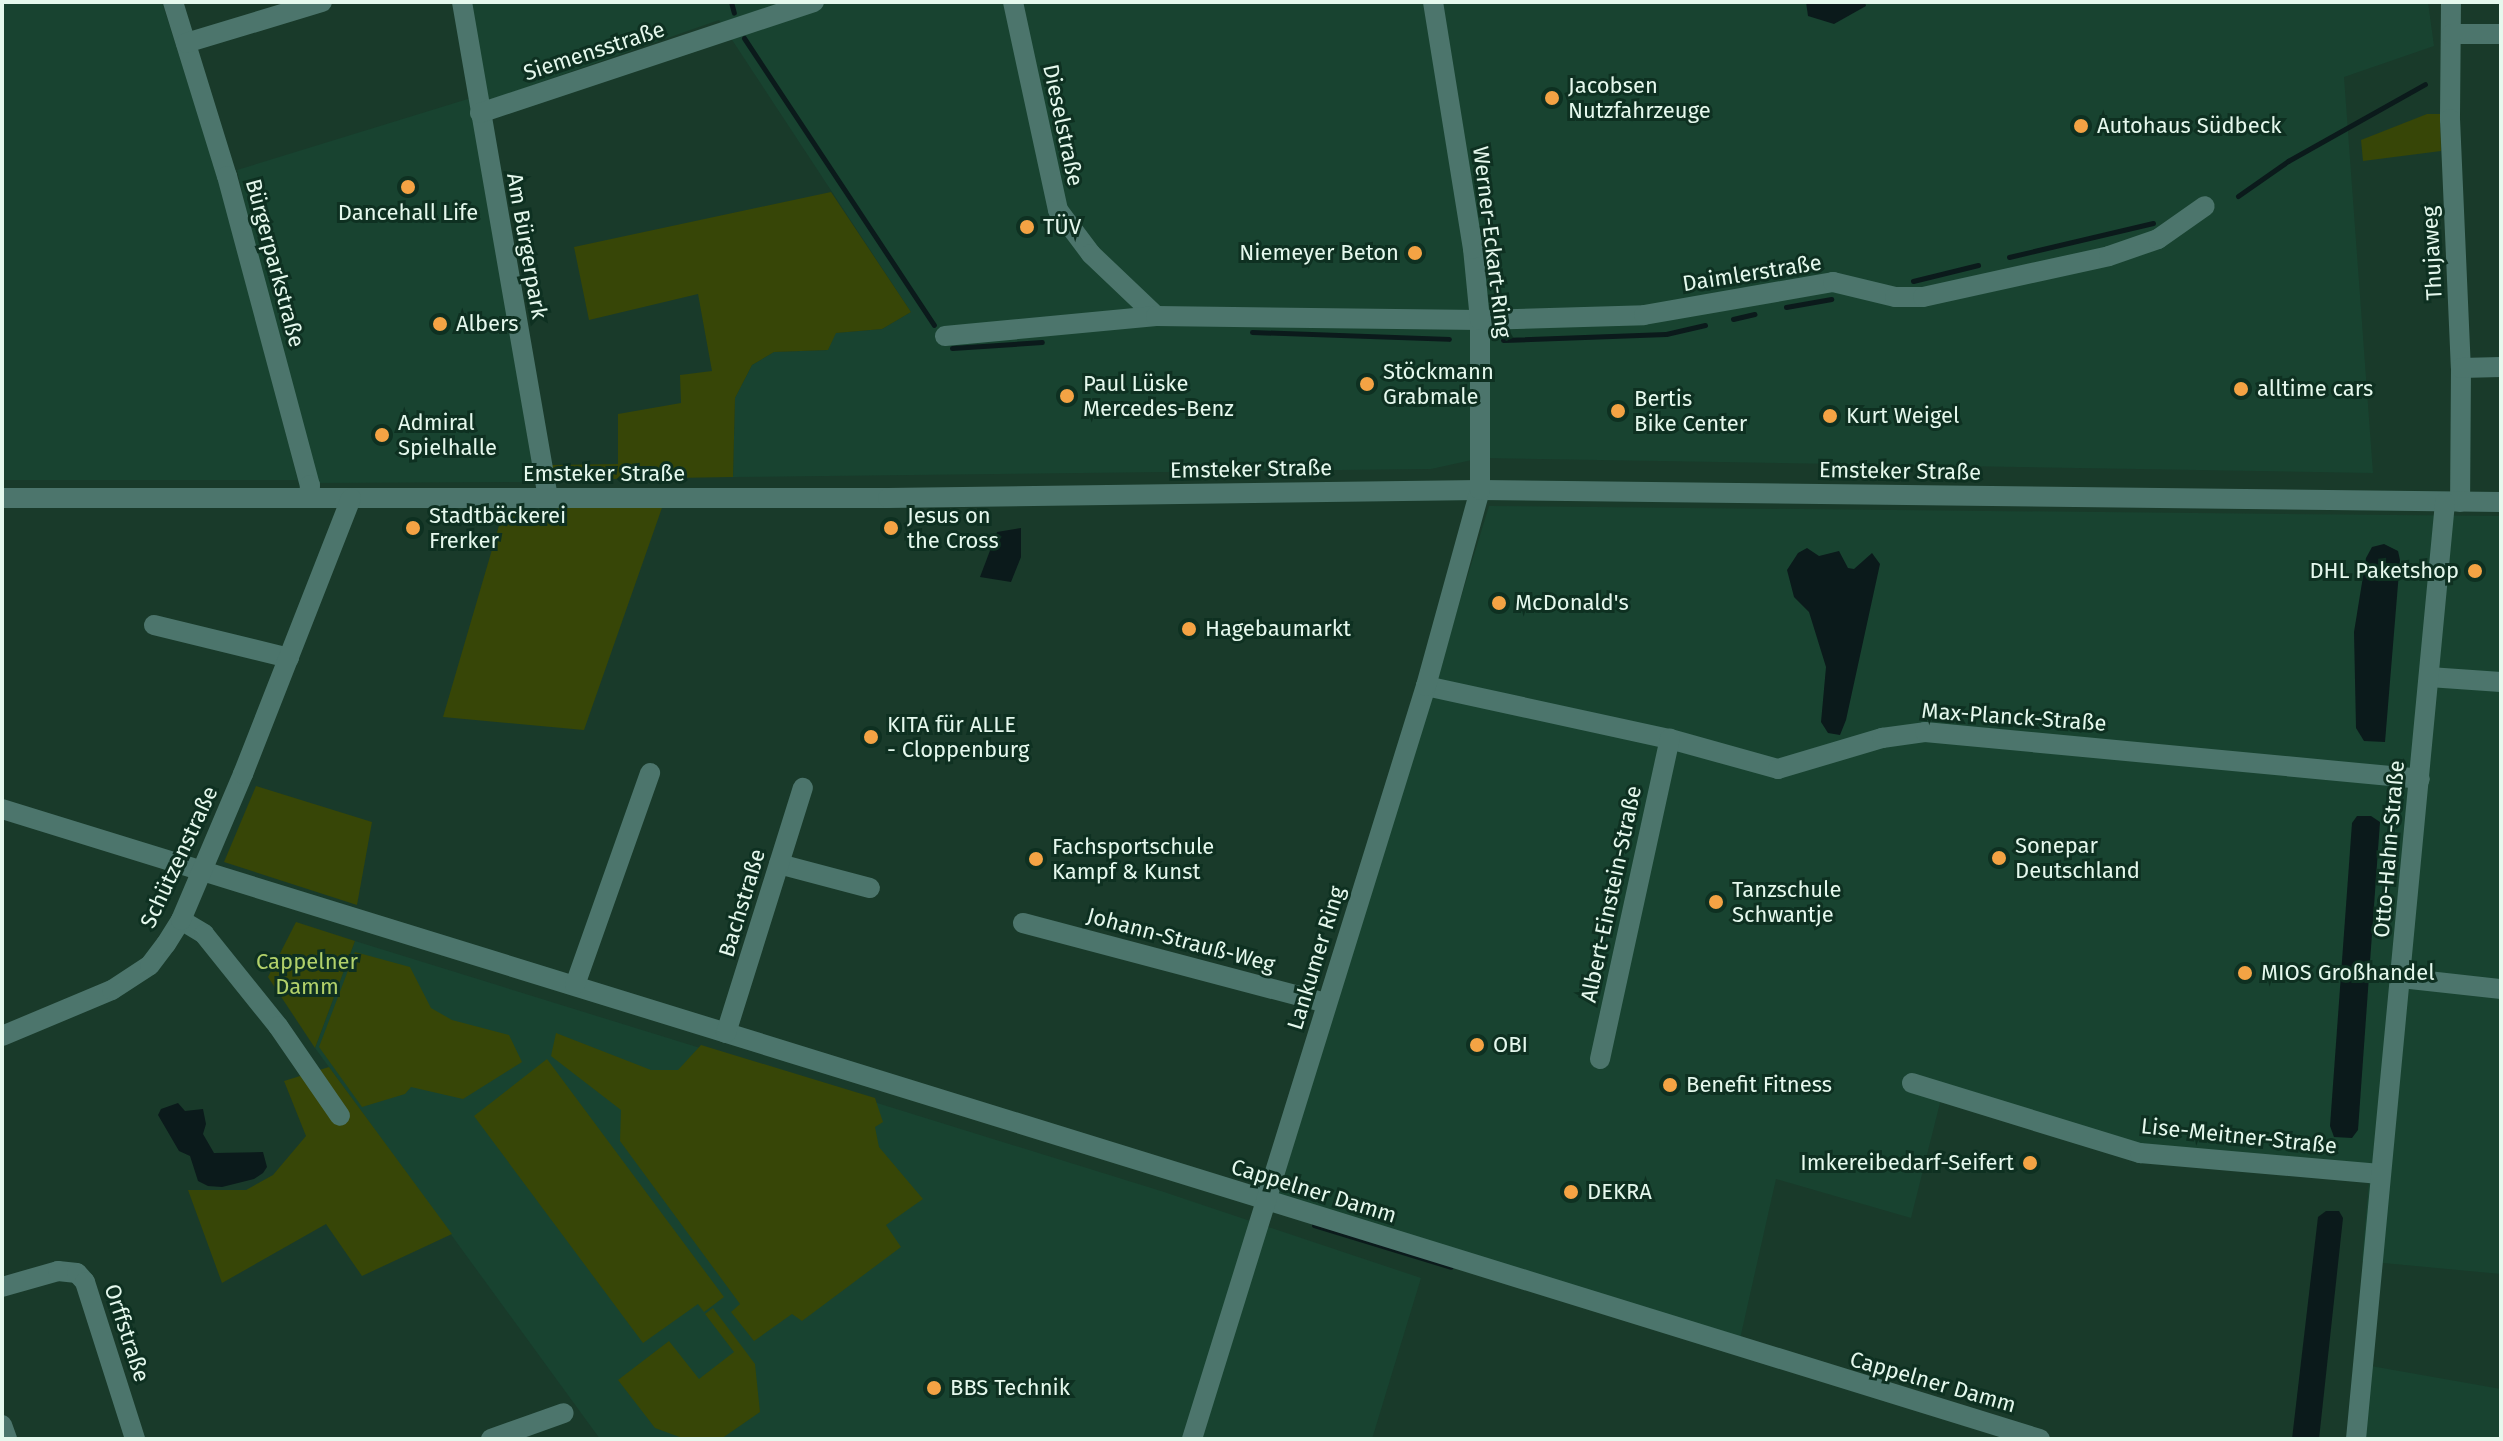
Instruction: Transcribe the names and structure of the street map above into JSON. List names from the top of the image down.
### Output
{
  "streets": {
    "street": [
      "Siemensstraße",
      "Dieselstraße",
      "Werner-Eckart-Ring",
      "Am Bürgerpark",
      "Thujaweg",
      "Bürgerparkstraße",
      "Daimlerstraße",
      "Emsteker Straße",
      "Max-Planck-Straße",
      "Otto-Hahn-Straße",
      "Schützenstraße",
      "Albert-Einstein-Straße",
      "Bachstraße",
      "Johann-Strauß-Weg",
      "Lankumer Ring",
      "Lise-Meitner-Straße",
      "Cappelner Damm",
      "Orffstraße"
    ]
  },
  "crossings": [
    ["Siemensstraße", "Am Bürgerpark"],
    ["Werner-Eckart-Ring", "Daimlerstraße"],
    ["Werner-Eckart-Ring", "Emsteker Straße"],
    ["Werner-Eckart-Ring", "Lankumer Ring"],
    ["Am Bürgerpark", "Emsteker Straße"],
    ["Thujaweg", "Emsteker Straße"],
    ["Thujaweg", "Otto-Hahn-Straße"],
    ["Bürgerparkstraße", "Emsteker Straße"],
    ["Emsteker Straße", "Otto-Hahn-Straße"],
    ["Emsteker Straße", "Schützenstraße"],
    ["Emsteker Straße", "Lankumer Ring"],
    ["Max-Planck-Straße", "Otto-Hahn-Straße"],
    ["Max-Planck-Straße", "Albert-Einstein-Straße"],
    ["Max-Planck-Straße", "Lankumer Ring"],
    ["Otto-Hahn-Straße", "Lise-Meitner-Straße"],
    ["Schützenstraße", "Cappelner Damm"],
    ["Bachstraße", "Cappelner Damm"],
    ["Johann-Strauß-Weg", "Lankumer Ring"],
    ["Lankumer Ring", "Cappelner Damm"]
  ],
  "parks": ["Cappelner Damm"],
  "places": [
    "Jacobsen Nutzfahrzeuge",
    "Autohaus Südbeck",
    "Dancehall Life",
    "TÜV",
    "Niemeyer Beton",
    "Albers",
    "Stöckmann Grabmale",
    "alltime cars",
    "Paul Lüske Mercedes-Benz",
    "Bertis Bike Center",
    "Kurt Weigel",
    "Admiral Spielhalle",
    "Stadtbäckerei Frerker",
    "Jesus on the Cross",
    "DHL Paketshop",
    "McDonald's",
    "Hagebaumarkt",
    "KITA für ALLE - Cloppenburg",
    "Sonepar Deutschland",
    "Fachsportschule Kampf & Kunst",
    "Tanzschule Schwantje",
    "MIOS Großhandel",
    "OBI",
    "Benefit Fitness",
    "Imkereibedarf-Seifert",
    "DEKRA",
    "BBS Technik"
  ]
}
